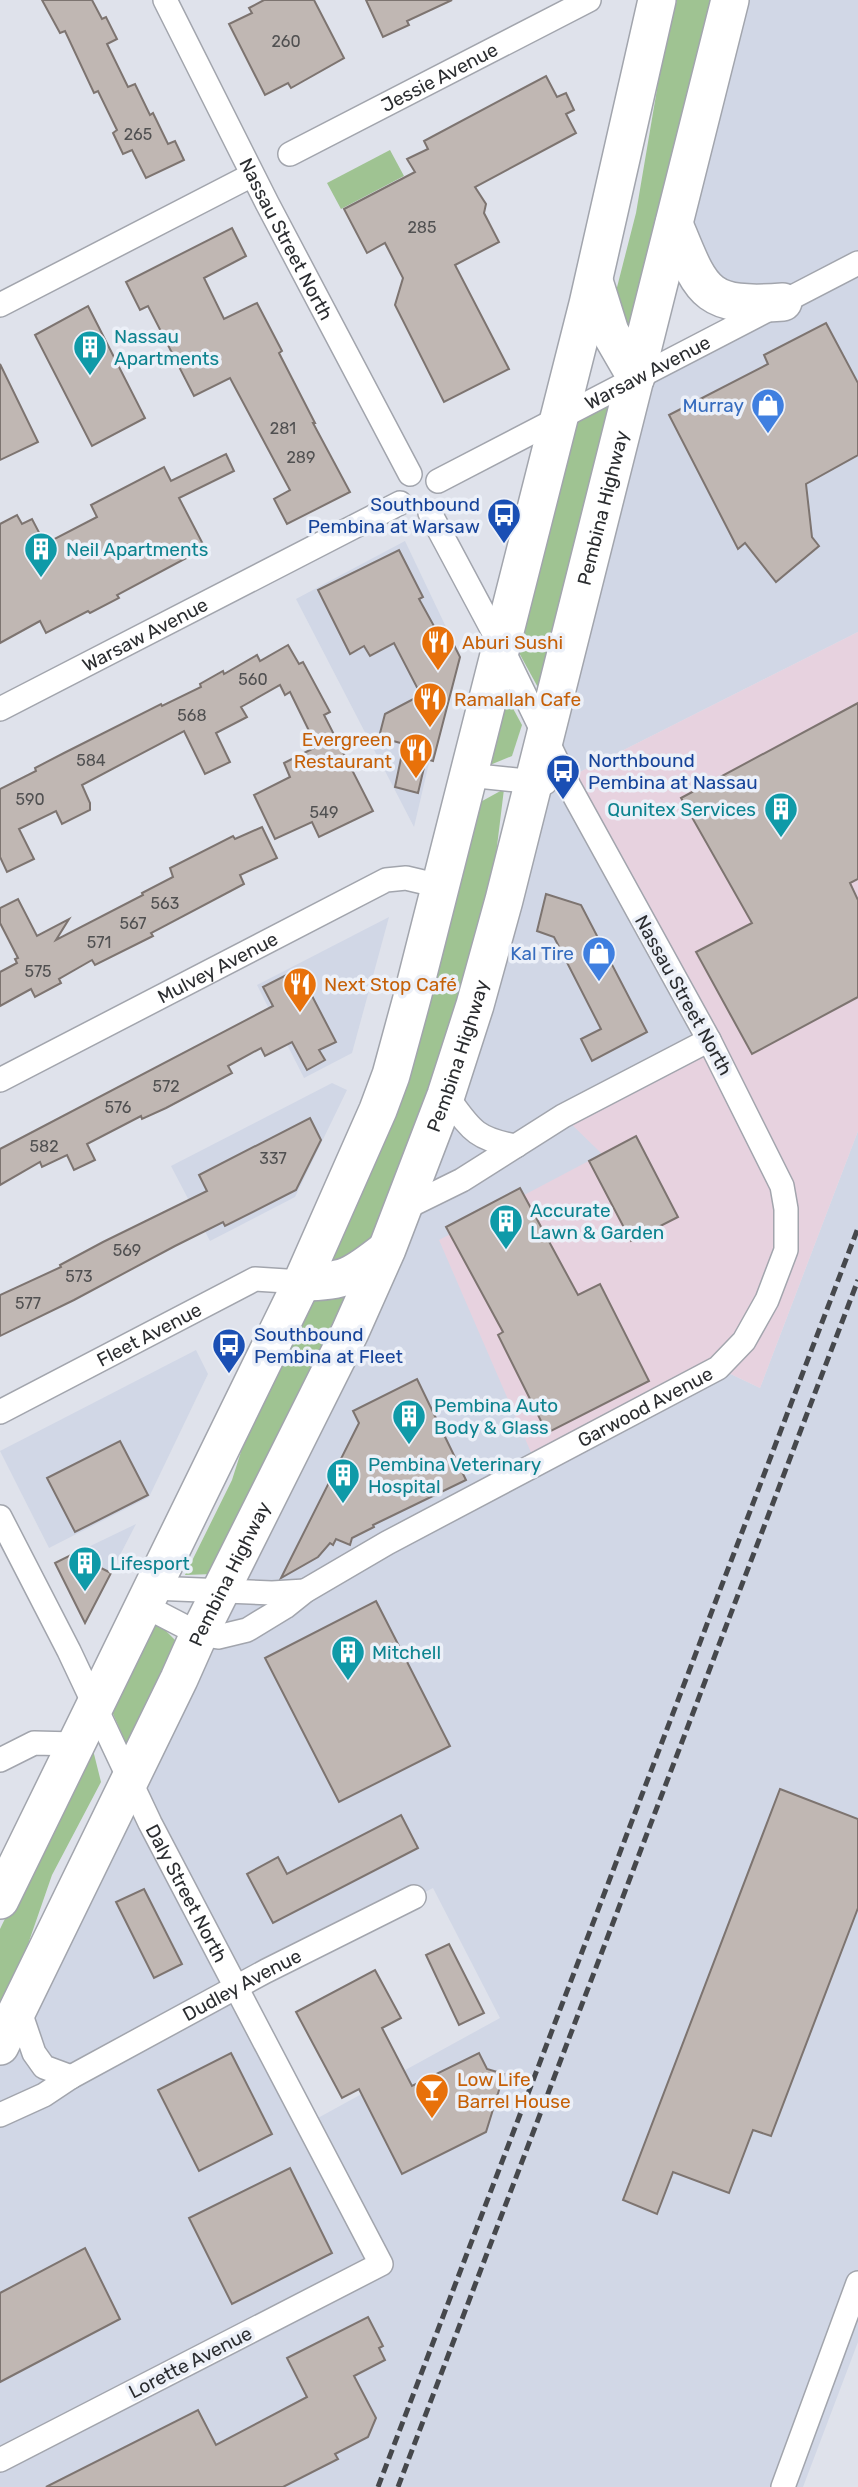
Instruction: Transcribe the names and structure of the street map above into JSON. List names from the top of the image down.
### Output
{
  "streets": {
    "main road": ["Pembina Highway"],
    "street": [
      "Jessie Avenue",
      "Nassau Street North",
      "Warsaw Avenue",
      "Mulvey Avenue",
      "Fleet Avenue",
      "Garwood Avenue",
      "Daly Street North",
      "Dudley Avenue",
      "Lorette Avenue"
    ]
  },
  "crossings": [
    ["Nassau Street North", "Warsaw Avenue"],
    ["Nassau Street North", "Pembina Highway"],
    ["Nassau Street North", "Garwood Avenue"],
    ["Warsaw Avenue", "Pembina Highway"],
    ["Pembina Highway", "Garwood Avenue"],
    ["Pembina Highway", "Daly Street North"],
    ["Daly Street North", "Dudley Avenue"],
    ["Daly Street North", "Lorette Avenue"]
  ],
  "places": {
    "building": [
      "Nassau Apartments",
      "Neil Apartments",
      "Qunitex Services",
      "Accurate Lawn & Garden",
      "Pembina Auto Body & Glass",
      "Pembina Veterinary Hospital",
      "Lifesport",
      "Mitchell"
    ],
    "shop": ["Murray", "Kal Tire"],
    "bus stop": ["Southbound Pembina at Warsaw", "Northbound Pembina at Nassau", "Southbound Pembina at Fleet"],
    "restaurant": [
      "Aburi Sushi",
      "Ramallah Cafe",
      "Evergreen Restaurant",
      "Next Stop Café"
    ],
    "bar": ["Low Life Barrel House"]
  },
  "house_numbers": [
    "260",
    "265",
    "285",
    "281",
    "289",
    "560",
    "568",
    "584",
    "590",
    "549",
    "563",
    "567",
    "571",
    "575",
    "572",
    "576",
    "582",
    "337",
    "569",
    "573",
    "577"
  ]
}
